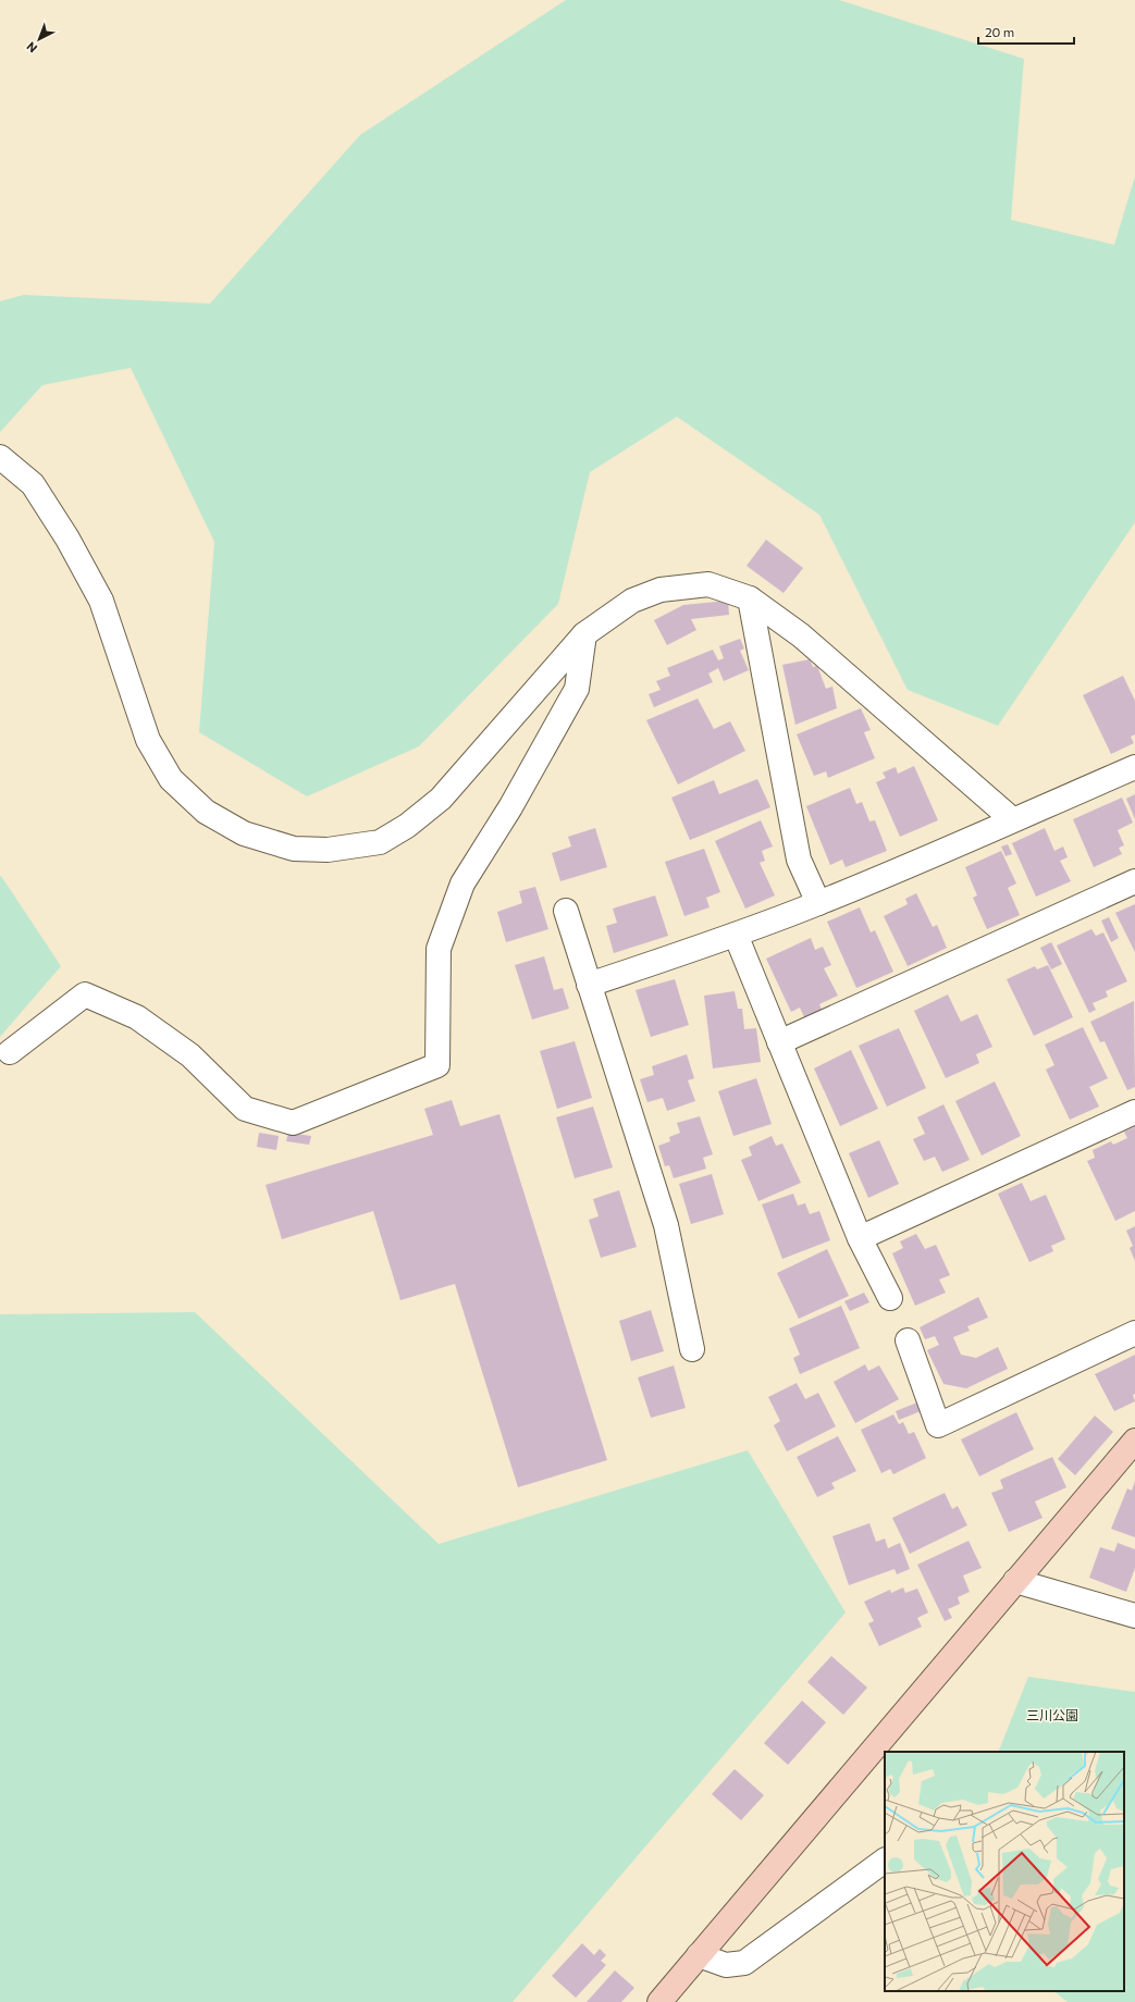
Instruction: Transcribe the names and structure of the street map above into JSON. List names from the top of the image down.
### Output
{
  "parks": ["三川公園"],
  "scale_bar": "20 m",
  "north": "bottom left"
}
